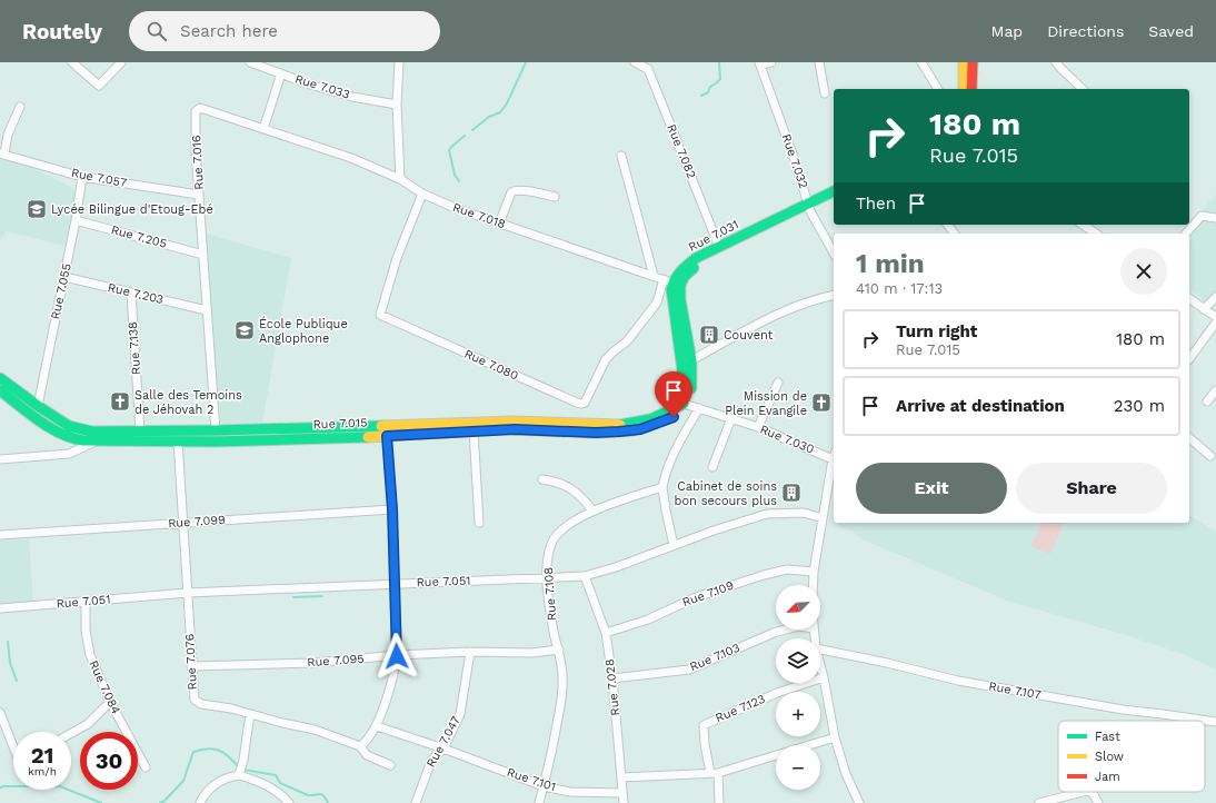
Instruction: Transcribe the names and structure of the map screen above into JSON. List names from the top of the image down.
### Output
{
  "streets": {
    "main road": ["Rue 7.031", "Rue 7.015"],
    "street": [
      "Rue 7.033",
      "Rue 7.082",
      "Rue 7.032",
      "Rue 7.016",
      "Rue 7.057",
      "Rue 7.018",
      "Rue 7.205",
      "Rue 7.055",
      "Rue 7.203",
      "Rue 7.138",
      "Rue 7.080",
      "Rue 7.030",
      "Rue 7.099",
      "Rue 7.051",
      "Rue 7.108",
      "Rue 7.109",
      "Rue 7.103",
      "Rue 7.095",
      "Rue 7.076",
      "Rue 7.084",
      "Rue 7.028",
      "Rue 7.107",
      "Rue 7.123",
      "Rue 7.047",
      "Rue 7.101"
    ]
  },
  "crossings": [
    ["Rue 7.082", "Rue 7.031"],
    ["Rue 7.032", "Rue 7.031"],
    ["Rue 7.016", "Rue 7.057"],
    ["Rue 7.016", "Rue 7.018"],
    ["Rue 7.016", "Rue 7.205"],
    ["Rue 7.016", "Rue 7.203"],
    ["Rue 7.016", "Rue 7.015"],
    ["Rue 7.057", "Rue 7.055"],
    ["Rue 7.018", "Rue 7.031"],
    ["Rue 7.018", "Rue 7.080"],
    ["Rue 7.031", "Rue 7.080"],
    ["Rue 7.031", "Rue 7.015"],
    ["Rue 7.031", "Rue 7.030"],
    ["Rue 7.205", "Rue 7.055"],
    ["Rue 7.055", "Rue 7.203"],
    ["Rue 7.055", "Rue 7.015"],
    ["Rue 7.203", "Rue 7.138"],
    ["Rue 7.138", "Rue 7.015"],
    ["Rue 7.015", "Rue 7.030"],
    ["Rue 7.015", "Rue 7.076"],
    ["Rue 7.030", "Rue 7.051"],
    ["Rue 7.030", "Rue 7.109"],
    ["Rue 7.099", "Rue 7.076"],
    ["Rue 7.051", "Rue 7.108"],
    ["Rue 7.051", "Rue 7.076"],
    ["Rue 7.051", "Rue 7.084"],
    ["Rue 7.051", "Rue 7.028"],
    ["Rue 7.108", "Rue 7.095"],
    ["Rue 7.108", "Rue 7.101"],
    ["Rue 7.109", "Rue 7.028"],
    ["Rue 7.103", "Rue 7.028"],
    ["Rue 7.095", "Rue 7.076"],
    ["Rue 7.095", "Rue 7.047"],
    ["Rue 7.028", "Rue 7.101"],
    ["Rue 7.047", "Rue 7.101"]
  ],
  "places": {
    "school or university": ["Lycée Bilingue d'Etoug-Ebé", "École Publique Anglophone"],
    "building": ["Couvent", "Cabinet de soins bon secours plus"],
    "church": ["Salle des Temoins de Jéhovah 2", "Mission de Plein Evangile"]
  },
  "legend": ["Fast", "Slow", "Jam"],
  "north": "bottom left",
  "page": {
    "header": "Routely",
    "search": "Search here",
    "nav": ["Map", "Directions", "Saved"],
    "turn": ["180 m", "Rue 7.015"],
    "then": "Then",
    "heading": ["1 min", "410 m · 17:13"],
    "list": [
      {
        "name": "Turn right",
        "note": "Rue 7.015",
        "value": "180 m"
      },
      {
        "name": "Arrive at destination",
        "value": "230 m"
      }
    ],
    "buttons": ["Exit", "Share"],
    "map_buttons": ["+", "−"],
    "speed": "21 km/h",
    "limit": "30"
  }
}
